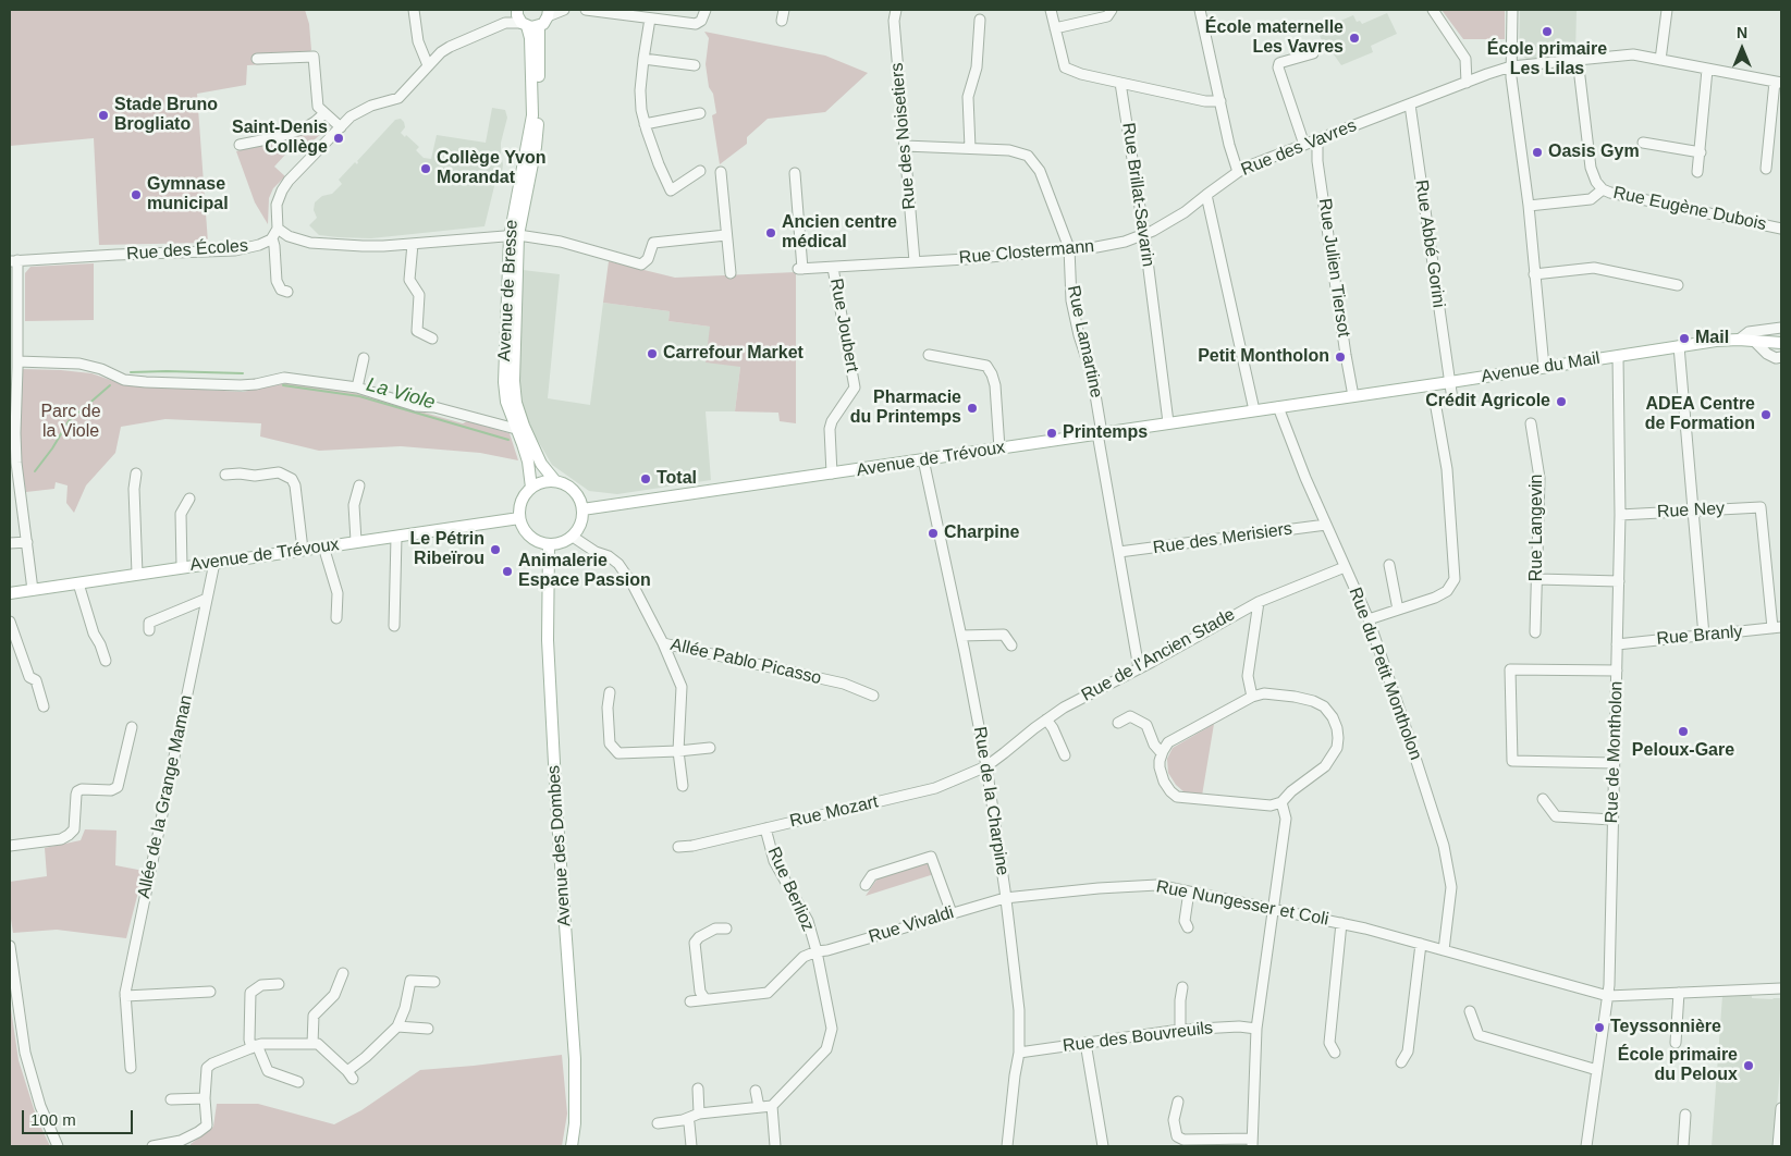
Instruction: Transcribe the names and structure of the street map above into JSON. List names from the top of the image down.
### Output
{
  "streets": {
    "main road": [
      "Avenue de Bresse",
      "Avenue du Mail",
      "Avenue de Trévoux",
      "Avenue des Dombes"
    ],
    "street": [
      "Rue des Noisetiers",
      "Rue des Vavres",
      "Rue Brillat-Savarin",
      "Rue Eugène Dubois",
      "Rue Abbé Gorini",
      "Rue des Écoles",
      "Rue Clostermann",
      "Rue Julien Tiersot",
      "Rue Joubert",
      "Rue Lamartine",
      "Rue Ney",
      "Rue Langevin",
      "Rue des Merisiers",
      "Rue Branly",
      "Rue de l’Ancien Stade",
      "Allée Pablo Picasso",
      "Rue du Petit Montholon",
      "Rue de Montholon",
      "Allée de la Grange Maman",
      "Rue de la Charpine",
      "Rue Mozart",
      "Rue Berlioz",
      "Rue Nungesser et Coli",
      "Rue Vivaldi",
      "Rue des Bouvreuils"
    ]
  },
  "crossings": [
    ["Rue des Noisetiers", "Rue Clostermann"],
    ["Rue des Noisetiers", "Rue Lamartine"],
    ["Rue des Vavres", "Rue Eugène Dubois"],
    ["Rue des Vavres", "Rue Abbé Gorini"],
    ["Rue des Vavres", "Rue Clostermann"],
    ["Rue des Vavres", "Rue Julien Tiersot"],
    ["Rue Brillat-Savarin", "Rue Clostermann"],
    ["Rue Brillat-Savarin", "Avenue de Trévoux"],
    ["Rue Abbé Gorini", "Avenue du Mail"],
    ["Rue Clostermann", "Rue Joubert"],
    ["Rue Clostermann", "Rue Lamartine"],
    ["Rue Julien Tiersot", "Avenue du Mail"],
    ["Avenue de Bresse", "Avenue de Trévoux"],
    ["Avenue de Bresse", "Allée Pablo Picasso"],
    ["Avenue de Bresse", "Avenue des Dombes"],
    ["Rue Joubert", "Avenue de Trévoux"],
    ["Rue Lamartine", "Avenue de Trévoux"],
    ["Rue Lamartine", "Rue des Merisiers"],
    ["Rue Lamartine", "Rue de l’Ancien Stade"],
    ["Avenue du Mail", "Avenue de Trévoux"],
    ["Avenue du Mail", "Rue du Petit Montholon"],
    ["Avenue du Mail", "Rue de Montholon"],
    ["Avenue de Trévoux", "Allée Pablo Picasso"],
    ["Avenue de Trévoux", "Rue du Petit Montholon"],
    ["Avenue de Trévoux", "Allée de la Grange Maman"],
    ["Avenue de Trévoux", "Rue de la Charpine"],
    ["Avenue de Trévoux", "Avenue des Dombes"],
    ["Rue Ney", "Rue Branly"],
    ["Rue Ney", "Rue de Montholon"],
    ["Rue des Merisiers", "Rue du Petit Montholon"],
    ["Rue Branly", "Rue de Montholon"],
    ["Rue de l’Ancien Stade", "Rue du Petit Montholon"],
    ["Rue de l’Ancien Stade", "Rue de la Charpine"],
    ["Rue de l’Ancien Stade", "Rue Mozart"],
    ["Allée Pablo Picasso", "Avenue des Dombes"],
    ["Rue du Petit Montholon", "Rue Nungesser et Coli"],
    ["Rue de Montholon", "Rue Nungesser et Coli"],
    ["Rue de la Charpine", "Rue Mozart"],
    ["Rue de la Charpine", "Rue Nungesser et Coli"],
    ["Rue de la Charpine", "Rue Vivaldi"],
    ["Rue de la Charpine", "Rue des Bouvreuils"],
    ["Rue Mozart", "Rue Berlioz"],
    ["Rue Berlioz", "Rue Vivaldi"],
    ["Rue Nungesser et Coli", "Rue Vivaldi"]
  ],
  "water": ["La Viole"],
  "parks": ["Parc de la Viole"],
  "places": [
    "École primaire Les Lilas",
    "École maternelle Les Vavres",
    "Stade Bruno Brogliato",
    "Saint-Denis Collège",
    "Oasis Gym",
    "Collège Yvon Morandat",
    "Gymnase municipal",
    "Ancien centre médical",
    "Mail",
    "Carrefour Market",
    "Petit Montholon",
    "Crédit Agricole",
    "Pharmacie du Printemps",
    "ADEA Centre de Formation",
    "Printemps",
    "Total",
    "Charpine",
    "Le Pétrin Ribeïrou",
    "Animalerie Espace Passion",
    "Peloux-Gare",
    "Teyssonnière",
    "École primaire du Peloux"
  ],
  "scale_bar": "100 m",
  "north": "top"
}
